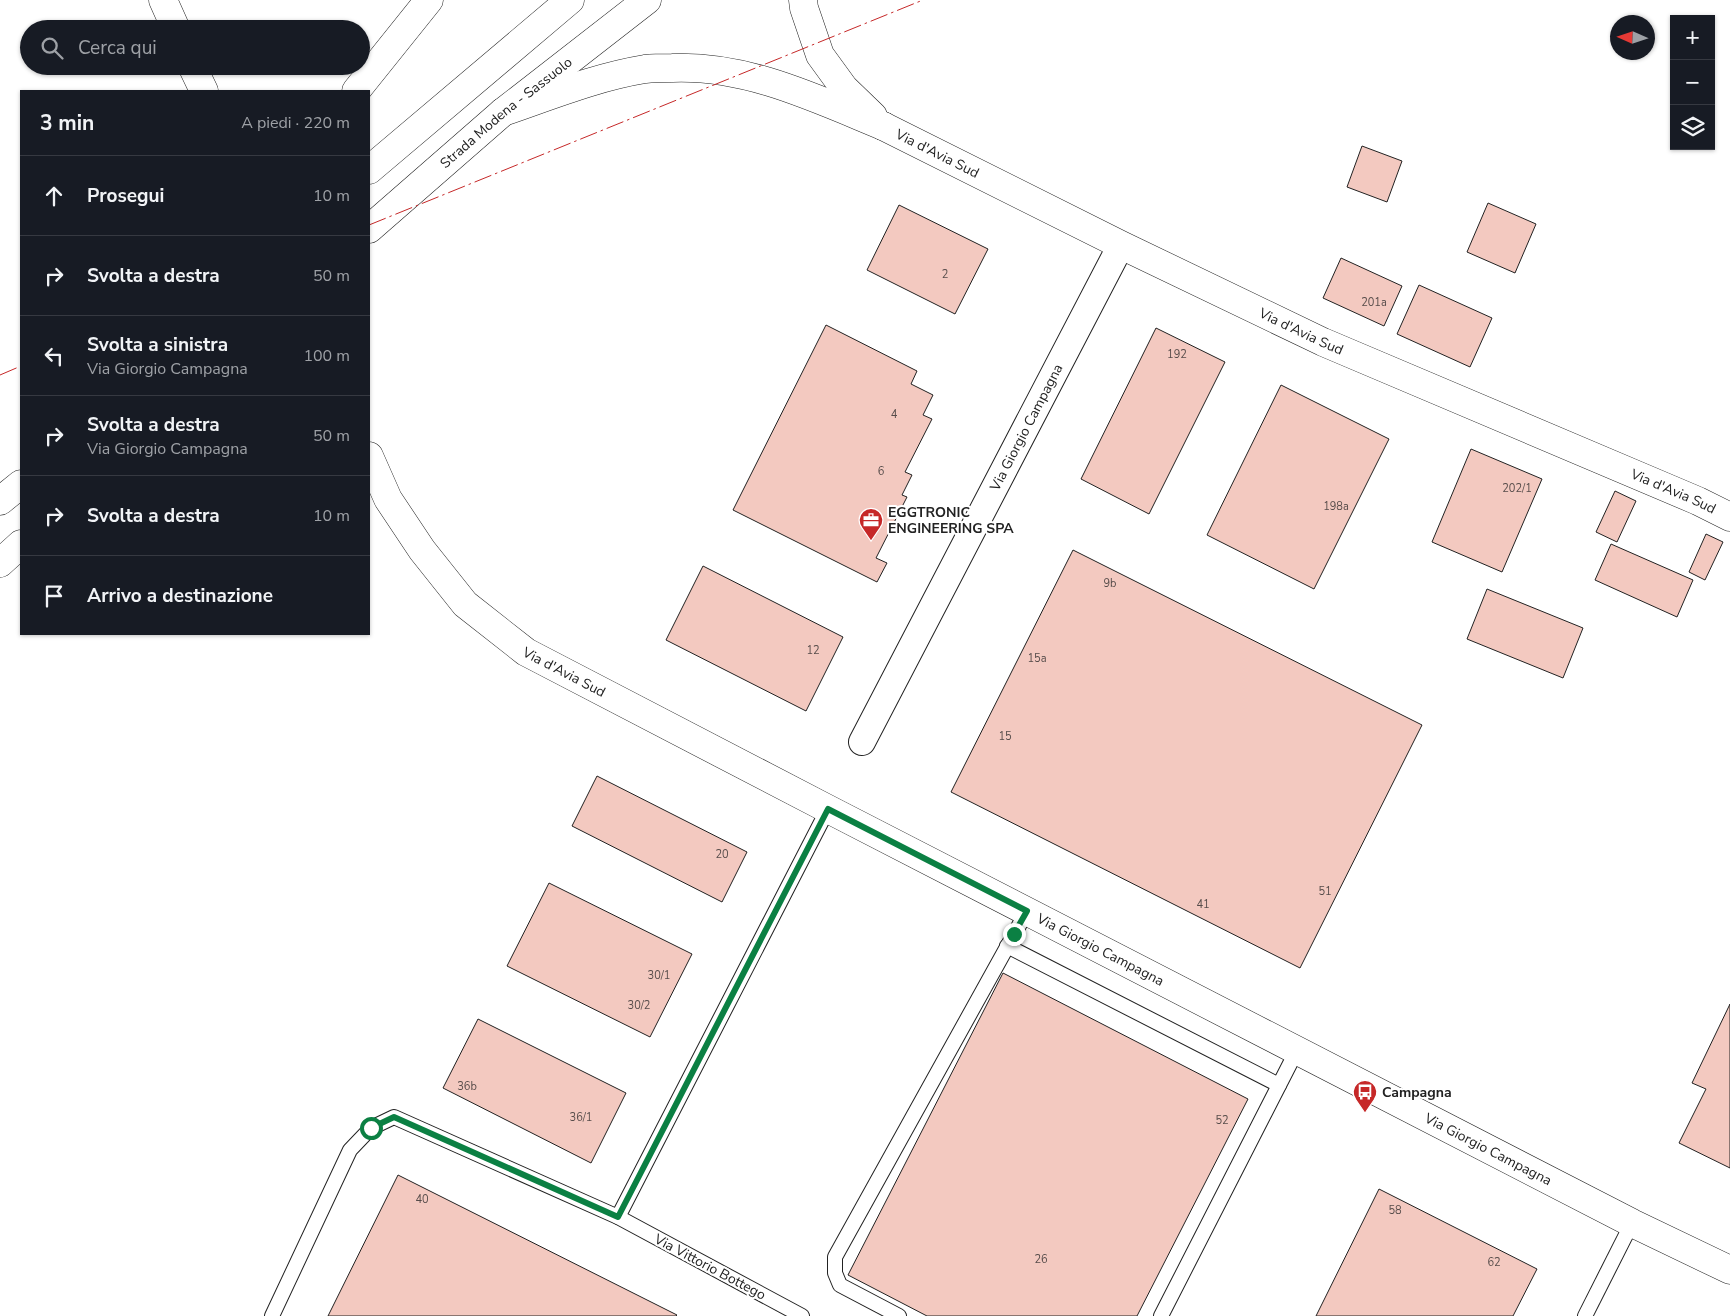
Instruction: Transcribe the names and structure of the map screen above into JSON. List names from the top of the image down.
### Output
{
  "streets": {
    "main road": ["Strada Modena - Sassuolo", "Via d'Avia Sud", "Via Giorgio Campagna"],
    "lane": ["Via Vittorio Bottego"]
  },
  "crossings": [
    ["Via d'Avia Sud", "Via Giorgio Campagna"]
  ],
  "places": {
    "office": ["EGGTRONIC ENGINEERING SPA"],
    "bus stop": ["Campagna"]
  },
  "house_numbers": [
    "2",
    "201a",
    "192",
    "4",
    "6",
    "202/1",
    "198a",
    "9b",
    "12",
    "15a",
    "15",
    "20",
    "51",
    "41",
    "30/1",
    "30/2",
    "36b",
    "36/1",
    "52",
    "40",
    "58",
    "26",
    "62"
  ],
  "north": "left",
  "page": {
    "map_buttons": ["+", "−"],
    "search": "Cerca qui",
    "heading": ["3 min", "A piedi · 220 m"],
    "list": [
      ["Prosegui", "10 m"],
      ["Svolta a destra", "50 m"],
      ["Svolta a sinistra", "Via Giorgio Campagna", "100 m"],
      ["Svolta a destra", "Via Giorgio Campagna", "50 m"],
      ["Svolta a destra", "10 m"],
      "Arrivo a destinazione"
    ]
  }
}
